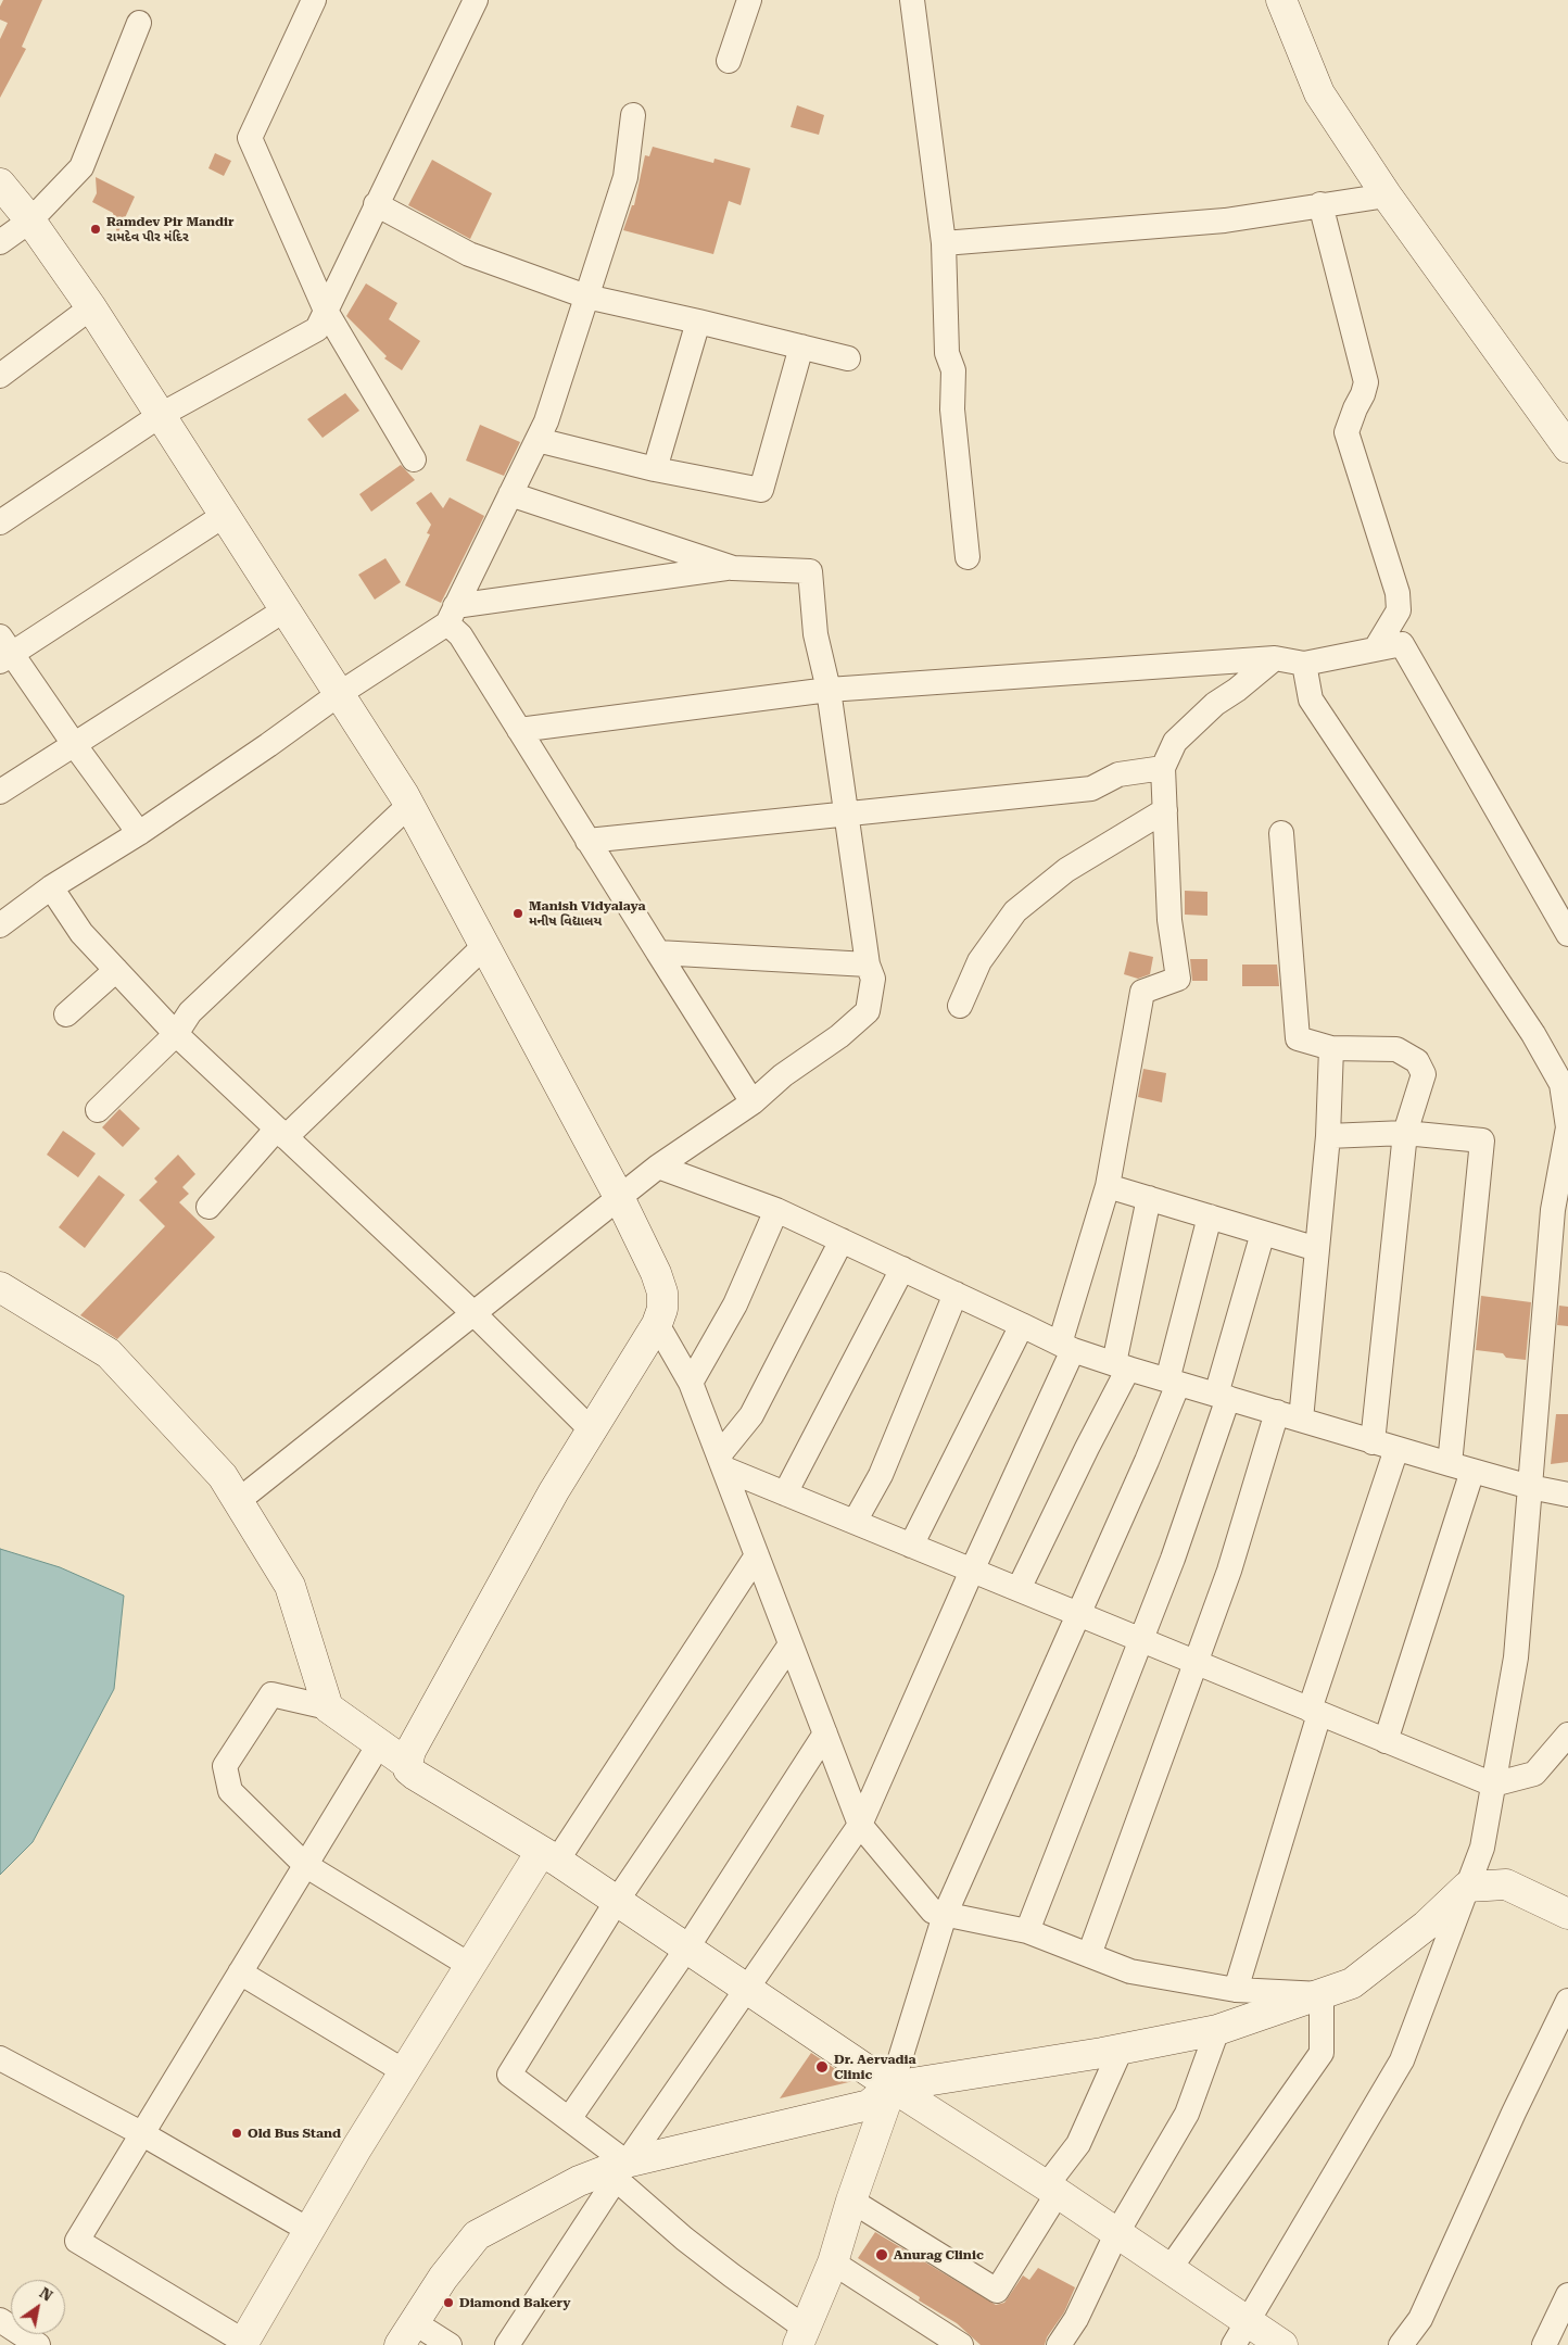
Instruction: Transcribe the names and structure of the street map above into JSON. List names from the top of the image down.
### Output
{
  "places": [
    "Ramdev Pir Mandir રામદેવ પીર મંદિર",
    "Manish Vidyalaya મનીષ વિદ્યાલય",
    "Dr. Aervadia Clinic",
    "Old Bus Stand",
    "Anurag Clinic",
    "Diamond Bakery"
  ],
  "north": "top right"
}
